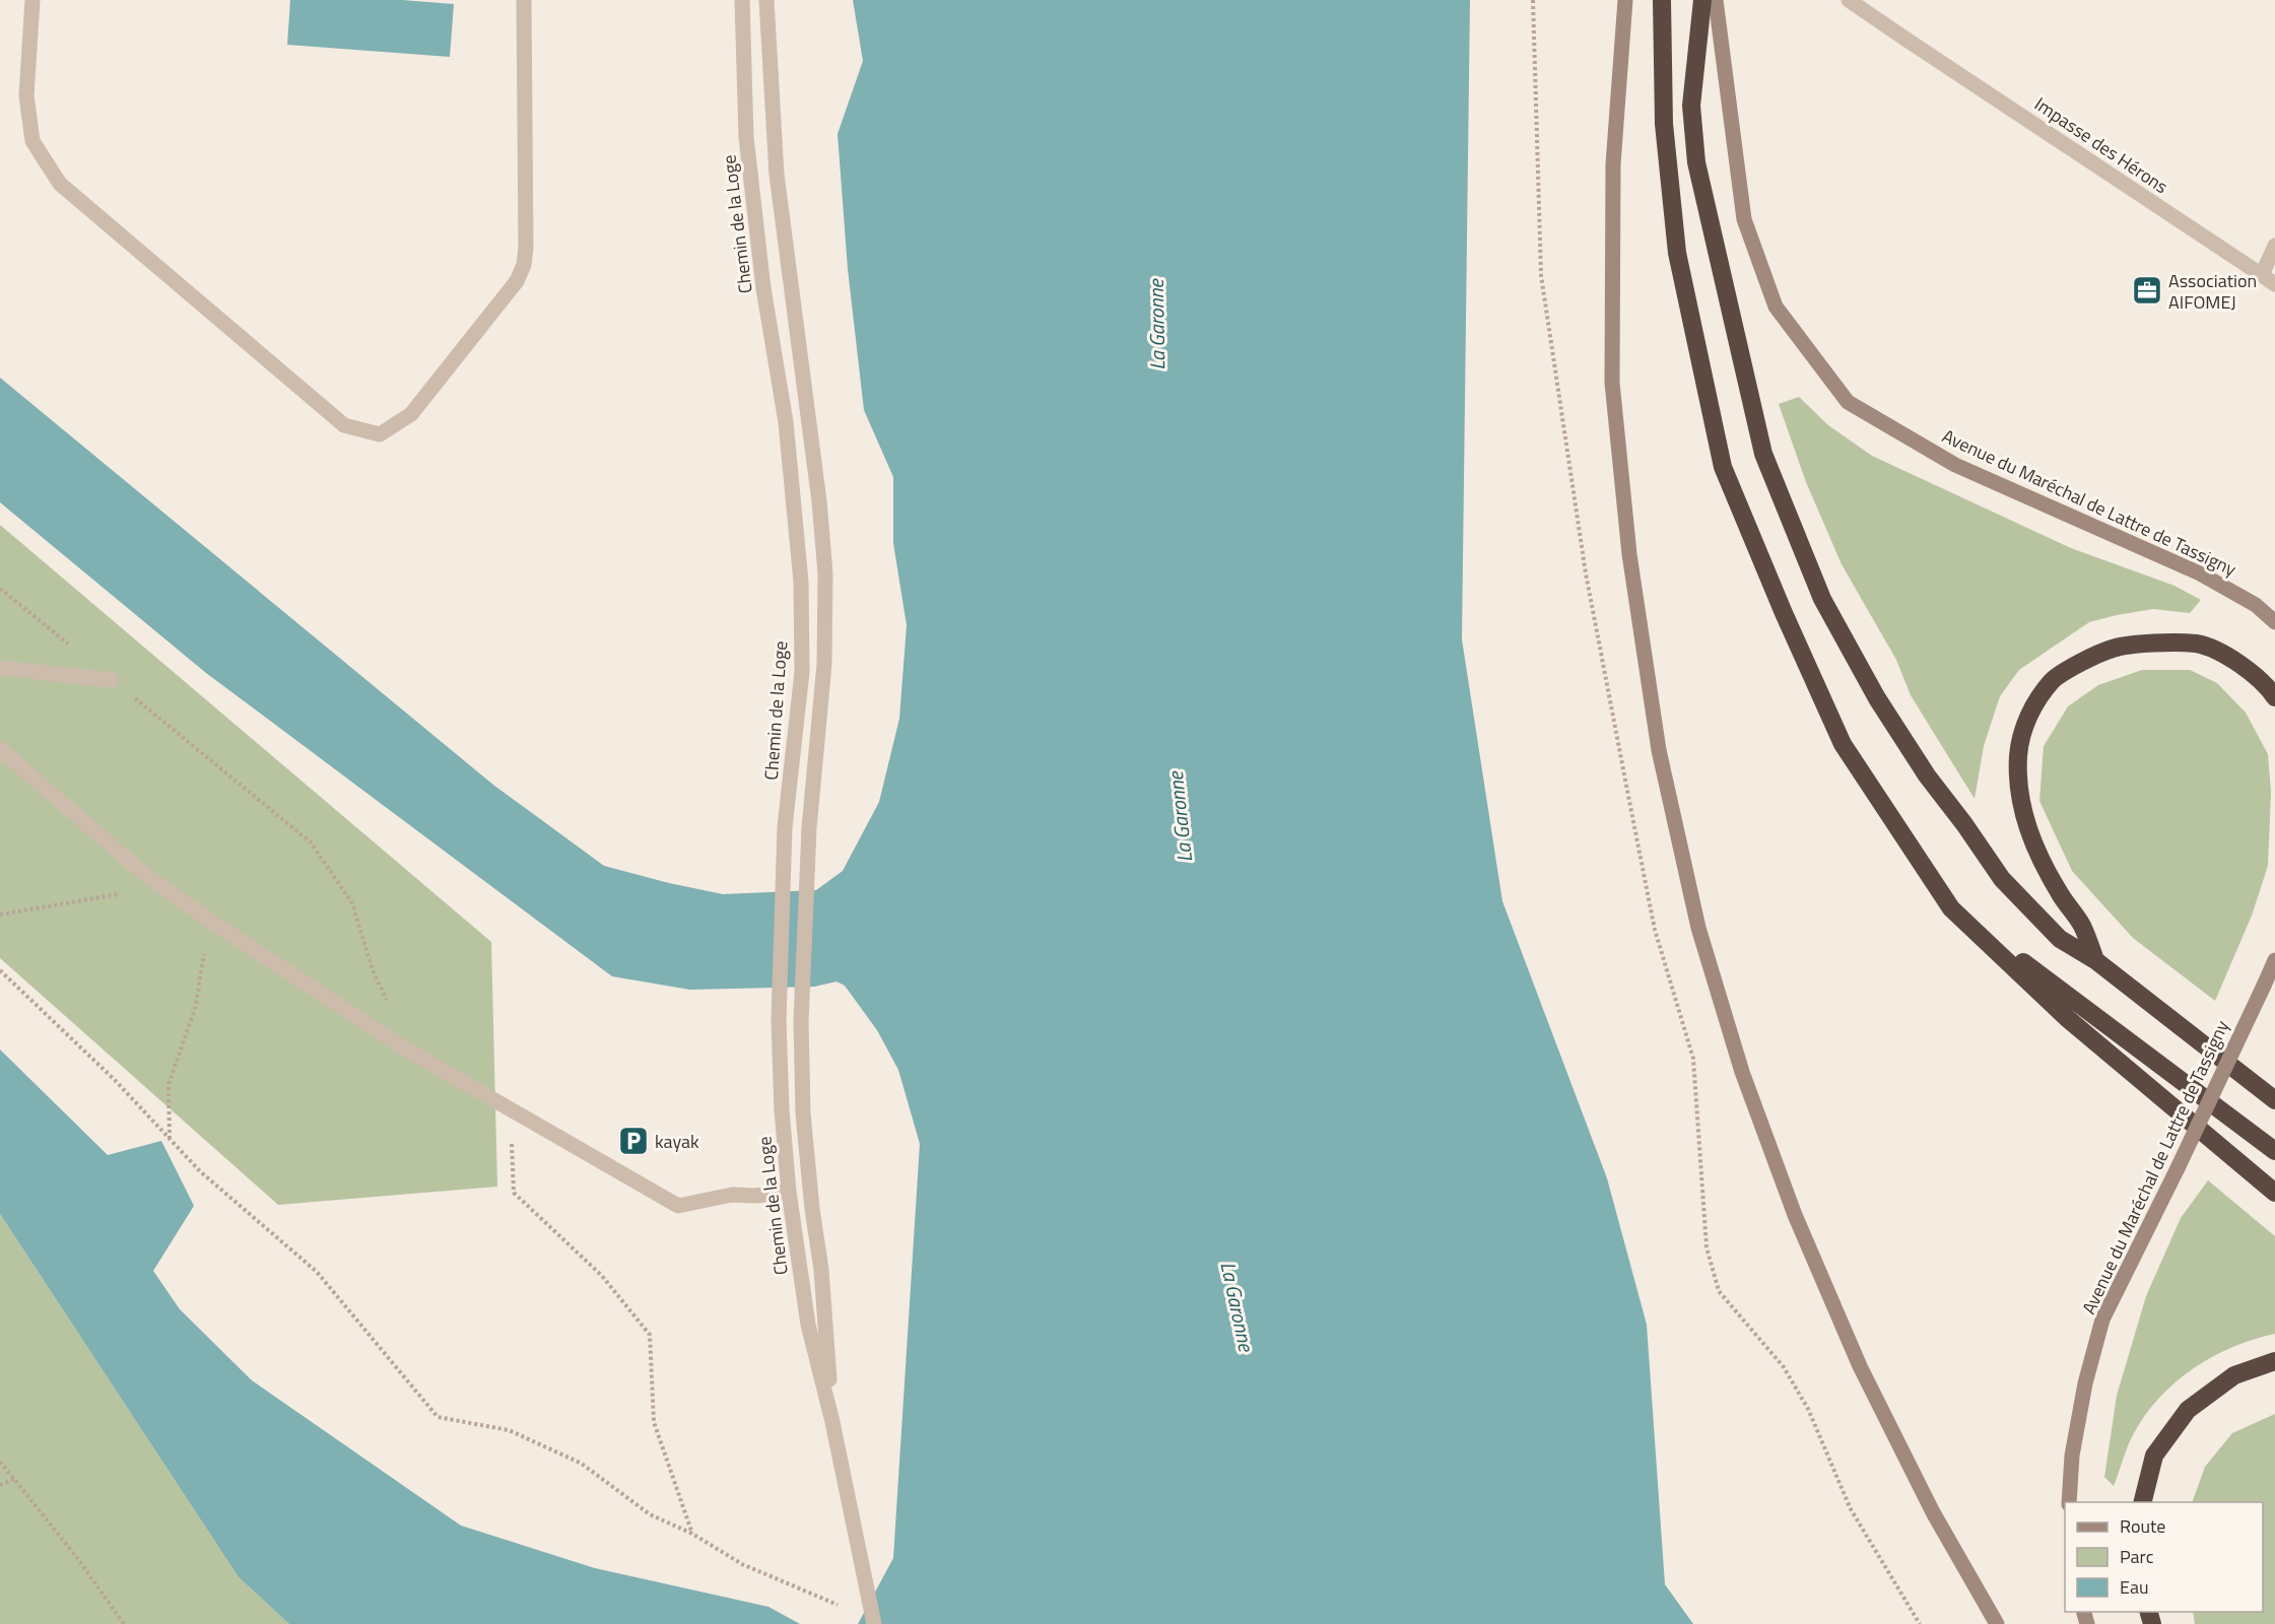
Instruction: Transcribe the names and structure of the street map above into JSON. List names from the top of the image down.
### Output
{
  "streets": {
    "main road": ["Avenue du Maréchal de Lattre de Tassigny"],
    "street": ["Impasse des Hérons", "Chemin de la Loge"]
  },
  "water": ["La Garonne"],
  "places": {
    "office": ["Association AIFOMEJ"],
    "parking": ["kayak"]
  },
  "legend": ["Route", "Parc", "Eau"]
}
